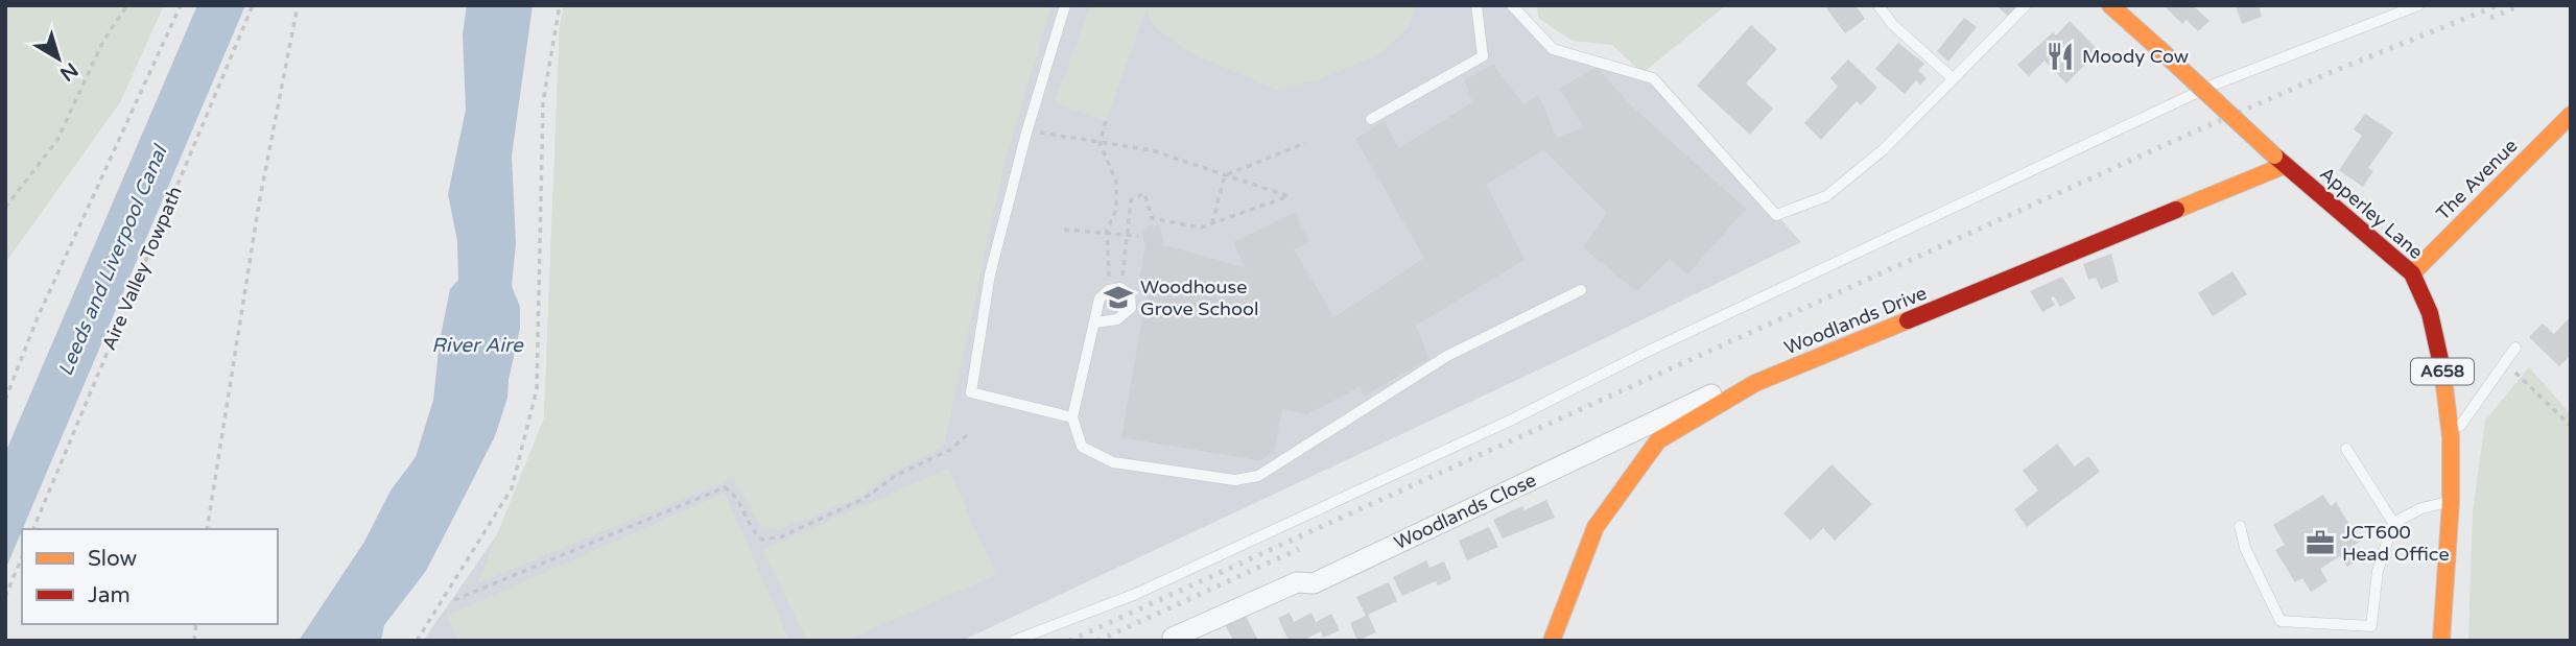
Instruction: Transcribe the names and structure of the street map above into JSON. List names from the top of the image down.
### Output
{
  "streets": {
    "main road": [
      "The Avenue",
      "Apperley Lane",
      "Woodlands Drive",
      "A658"
    ],
    "street": ["Woodlands Close"],
    "path": ["Aire Valley Towpath"]
  },
  "crossings": [
    ["The Avenue", "Apperley Lane"],
    ["Apperley Lane", "Woodlands Drive"],
    ["Woodlands Drive", "Woodlands Close"]
  ],
  "water": ["Leeds and Liverpool Canal", "River Aire"],
  "places": {
    "restaurant": ["Moody Cow"],
    "school or university": ["Woodhouse Grove School"],
    "office": ["JCT600 Head Office"]
  },
  "legend": ["Slow", "Jam"],
  "north": "bottom right"
}
